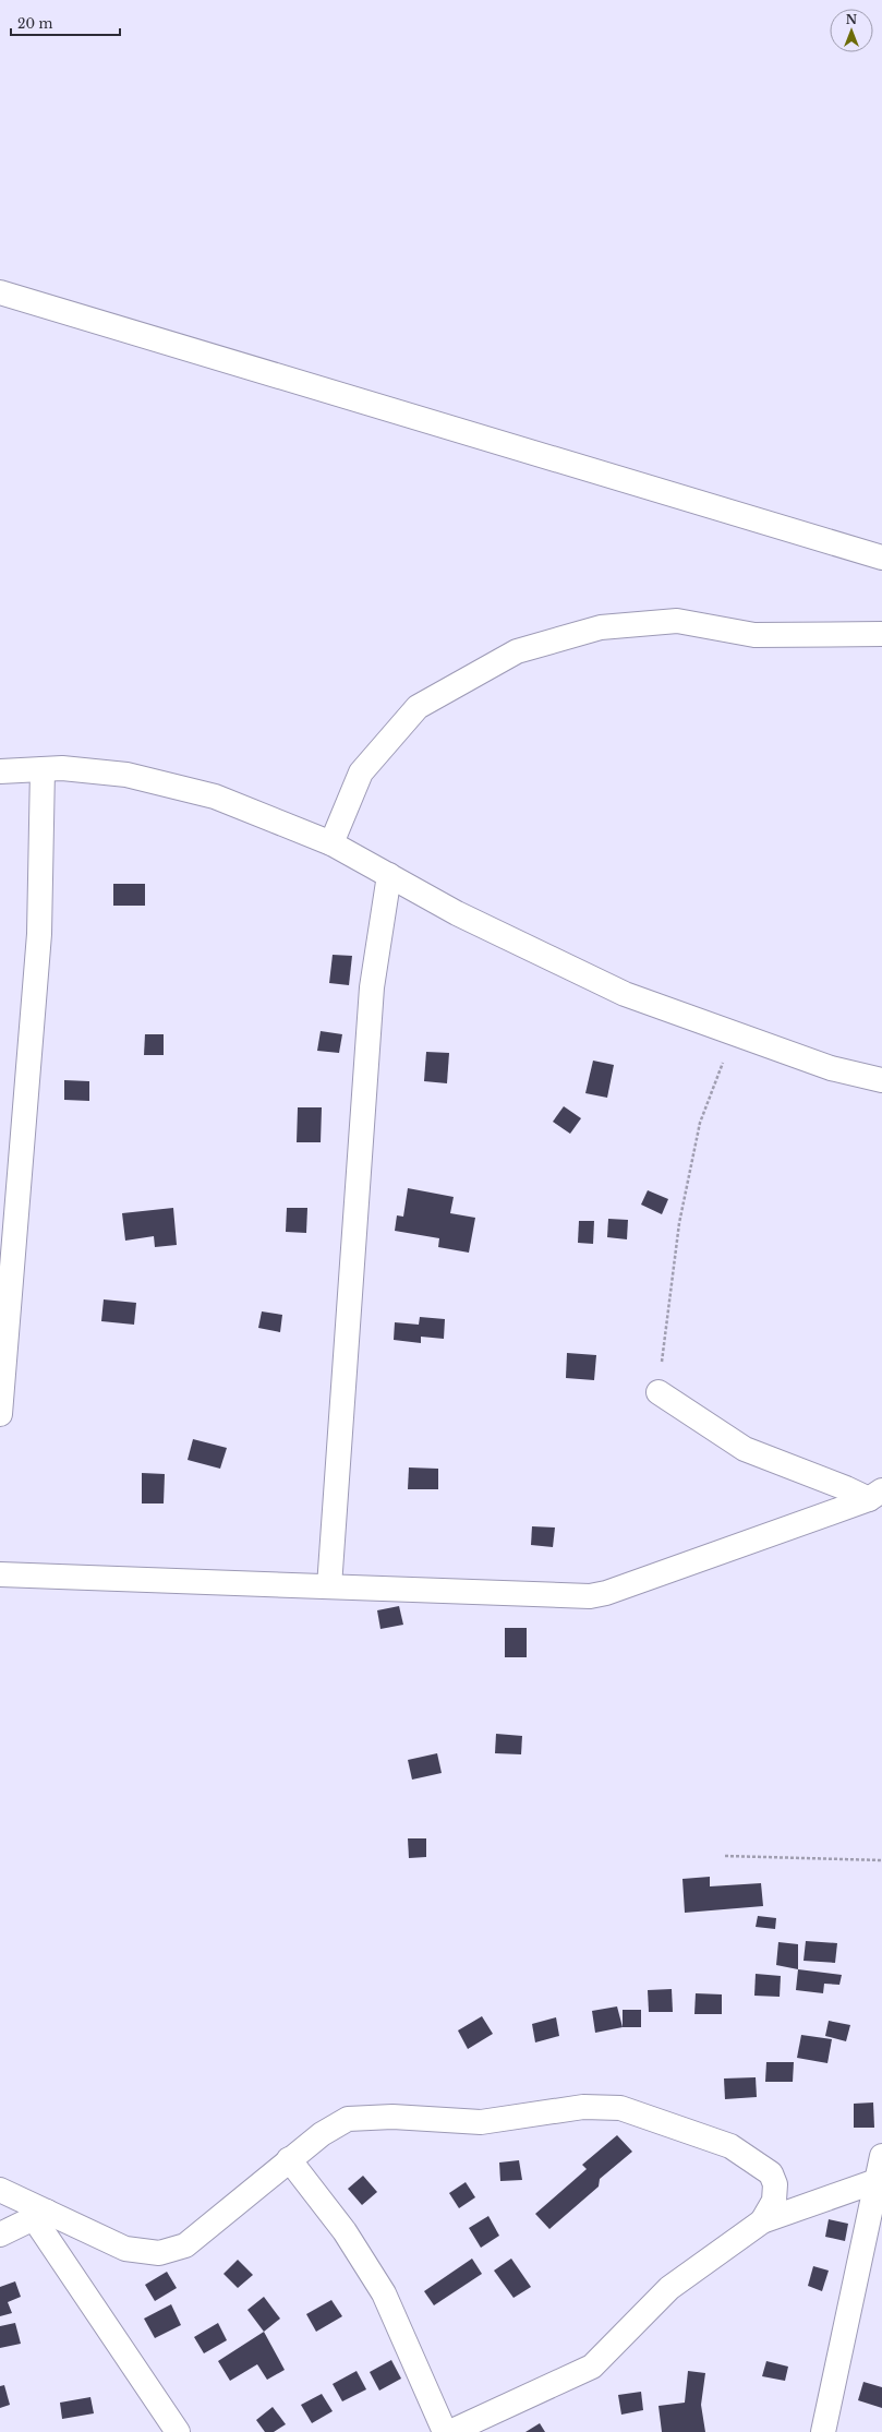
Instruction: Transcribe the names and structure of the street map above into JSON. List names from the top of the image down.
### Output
{
  "scale_bar": "20 m",
  "north": "top"
}
